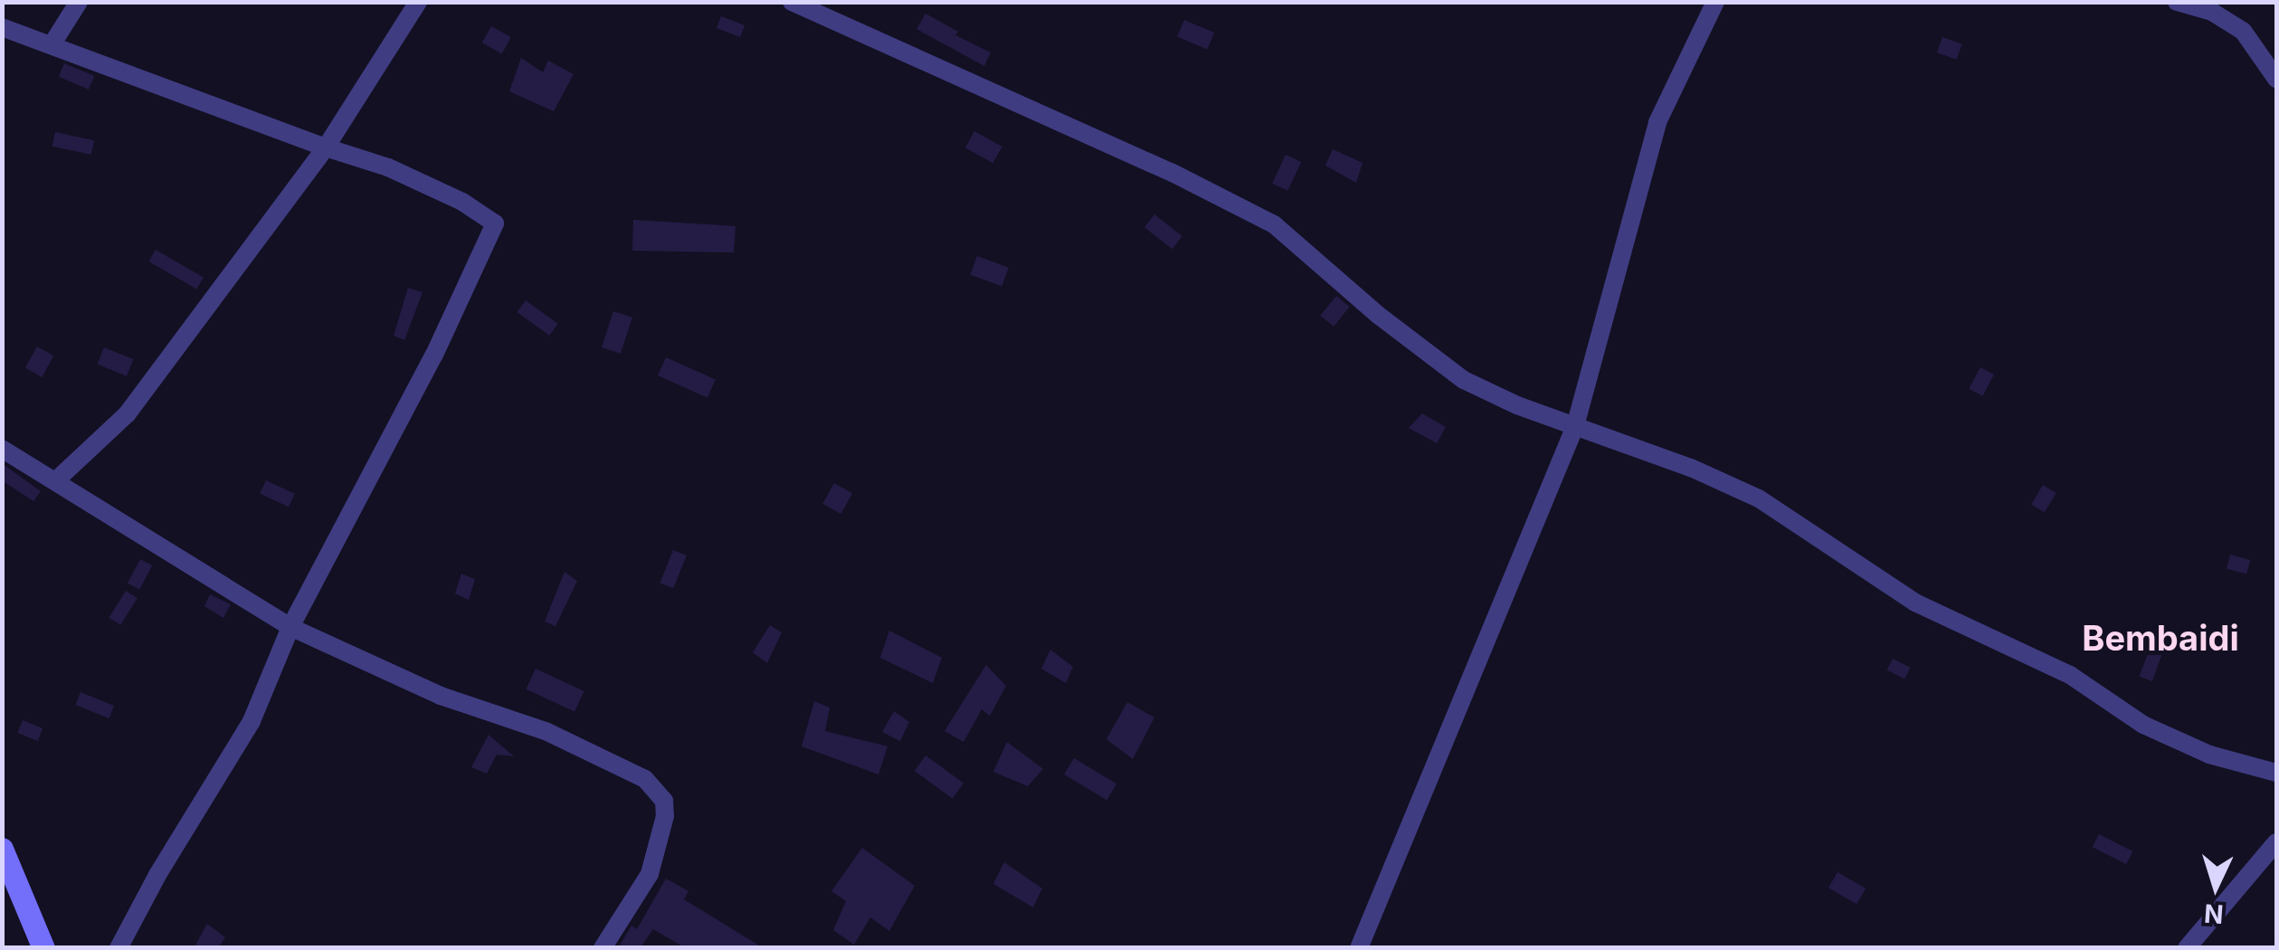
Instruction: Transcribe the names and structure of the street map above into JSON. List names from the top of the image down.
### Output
{
  "districts": ["Bembaidi"],
  "north": "bottom"
}
